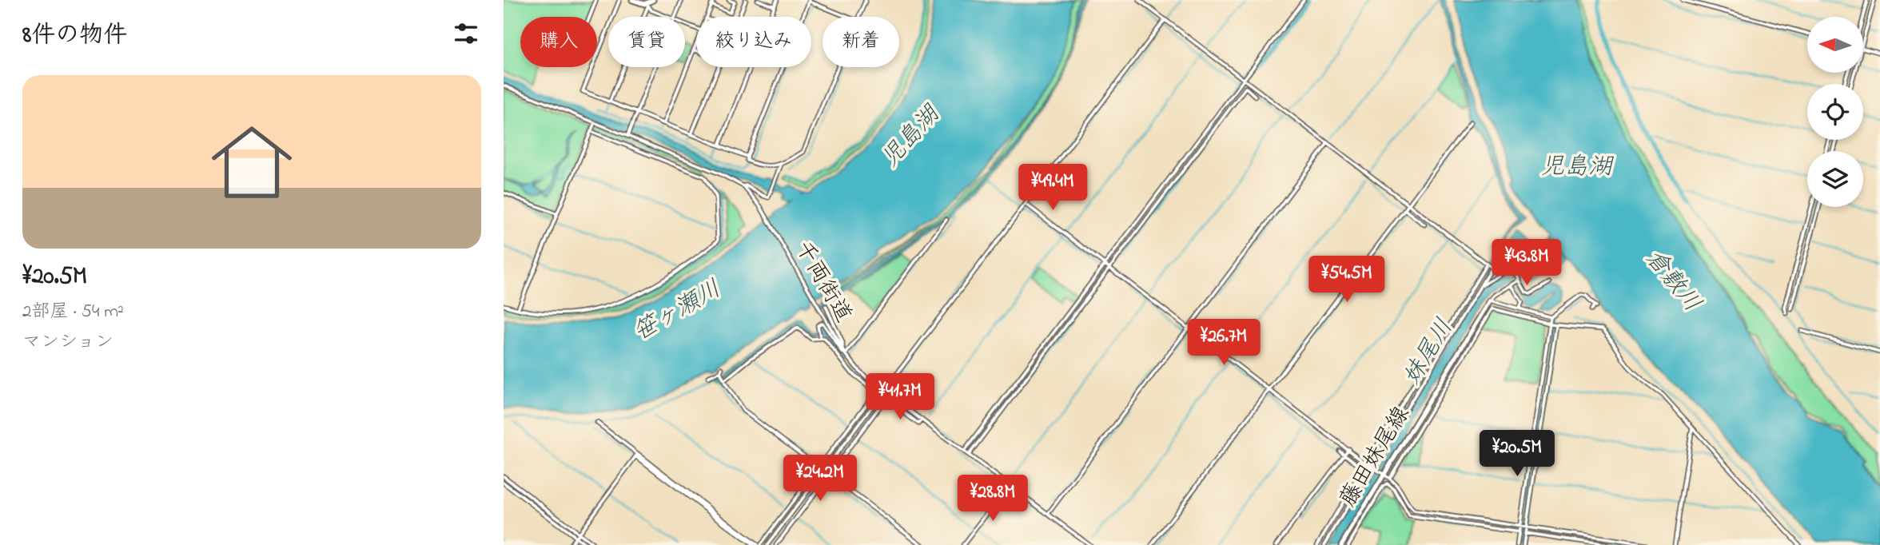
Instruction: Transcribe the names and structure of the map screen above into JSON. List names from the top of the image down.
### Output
{
  "streets": {
    "main road": ["藤田妹尾線"],
    "street": ["千両街道"]
  },
  "water": [
    "児島湖",
    "倉敷川",
    "笹ヶ瀬川",
    "妹尾川"
  ],
  "north": "left",
  "page": {
    "heading": "8件の物件",
    "chip": [
      "購入",
      "賃貸",
      "絞り込み",
      "新着"
    ],
    "list": [
      {
        "name": "¥20.5M",
        "note": "2部屋 · 54 m² · マンション"
      }
    ],
    "price": [
      "¥49.4M",
      "¥43.8M",
      "¥54.5M",
      "¥26.7M",
      "¥41.7M",
      "¥20.5M",
      "¥24.2M",
      "¥28.8M"
    ]
  }
}
